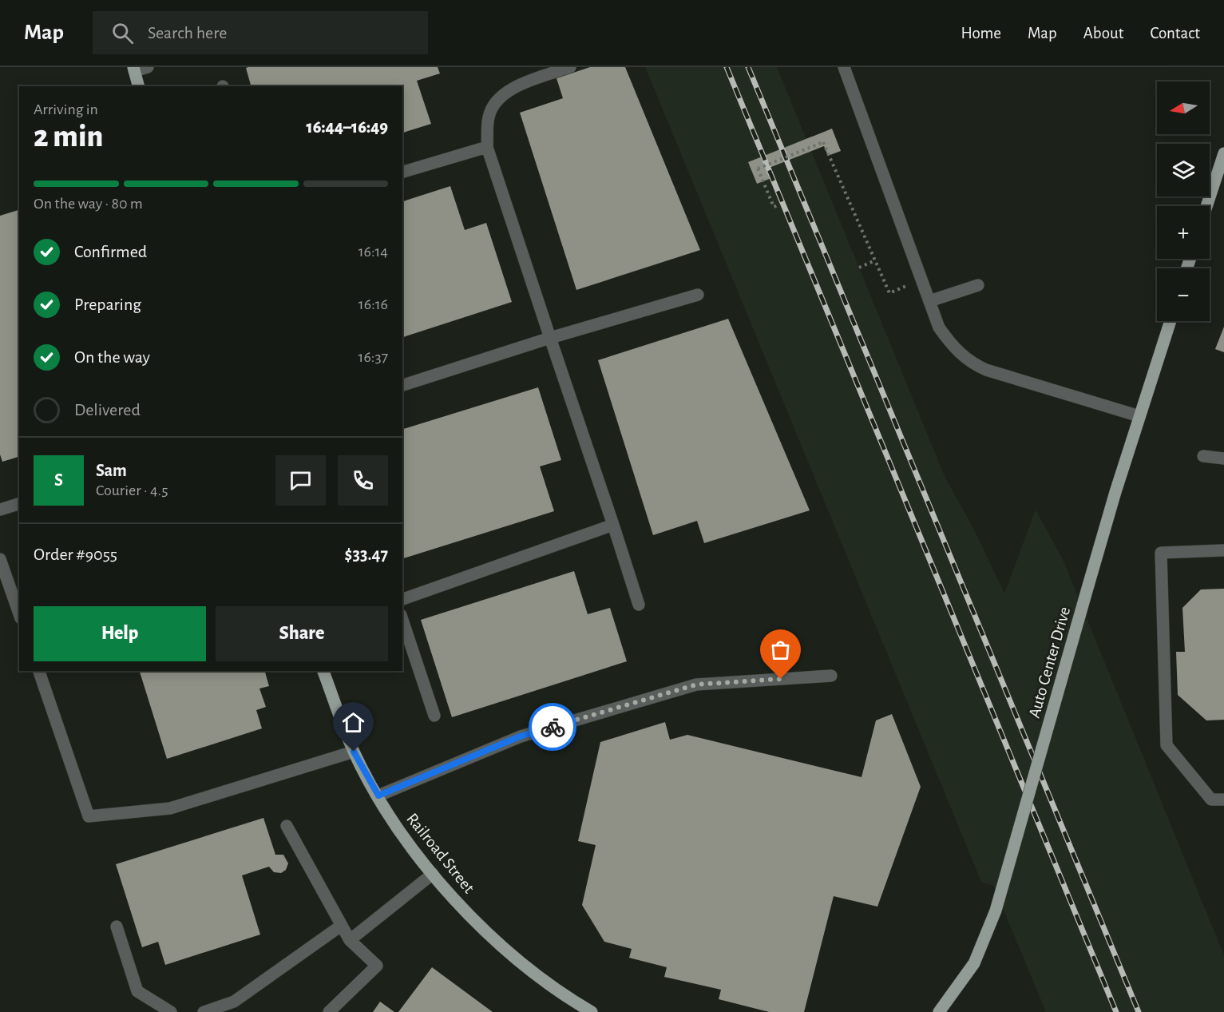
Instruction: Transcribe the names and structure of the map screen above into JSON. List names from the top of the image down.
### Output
{
  "streets": {
    "main road": ["Auto Center Drive", "Railroad Street"]
  },
  "north": "left",
  "page": {
    "header": "Map",
    "search": "Search here",
    "nav": [
      "Home",
      "Map",
      "About",
      "Contact"
    ],
    "map_buttons": ["+", "−"],
    "heading": ["2 min", "Arriving in", "16:44–16:49"],
    "panel": [
      "Sam",
      "Courier · 4.5",
      "Order #9055",
      "$33.47"
    ],
    "bar": "On the way · 80 m",
    "list": [
      ["Confirmed", "16:14"],
      ["Preparing", "16:16"],
      ["On the way", "16:37"],
      "Delivered"
    ],
    "round": "S",
    "buttons": ["Help", "Share"]
  }
}
